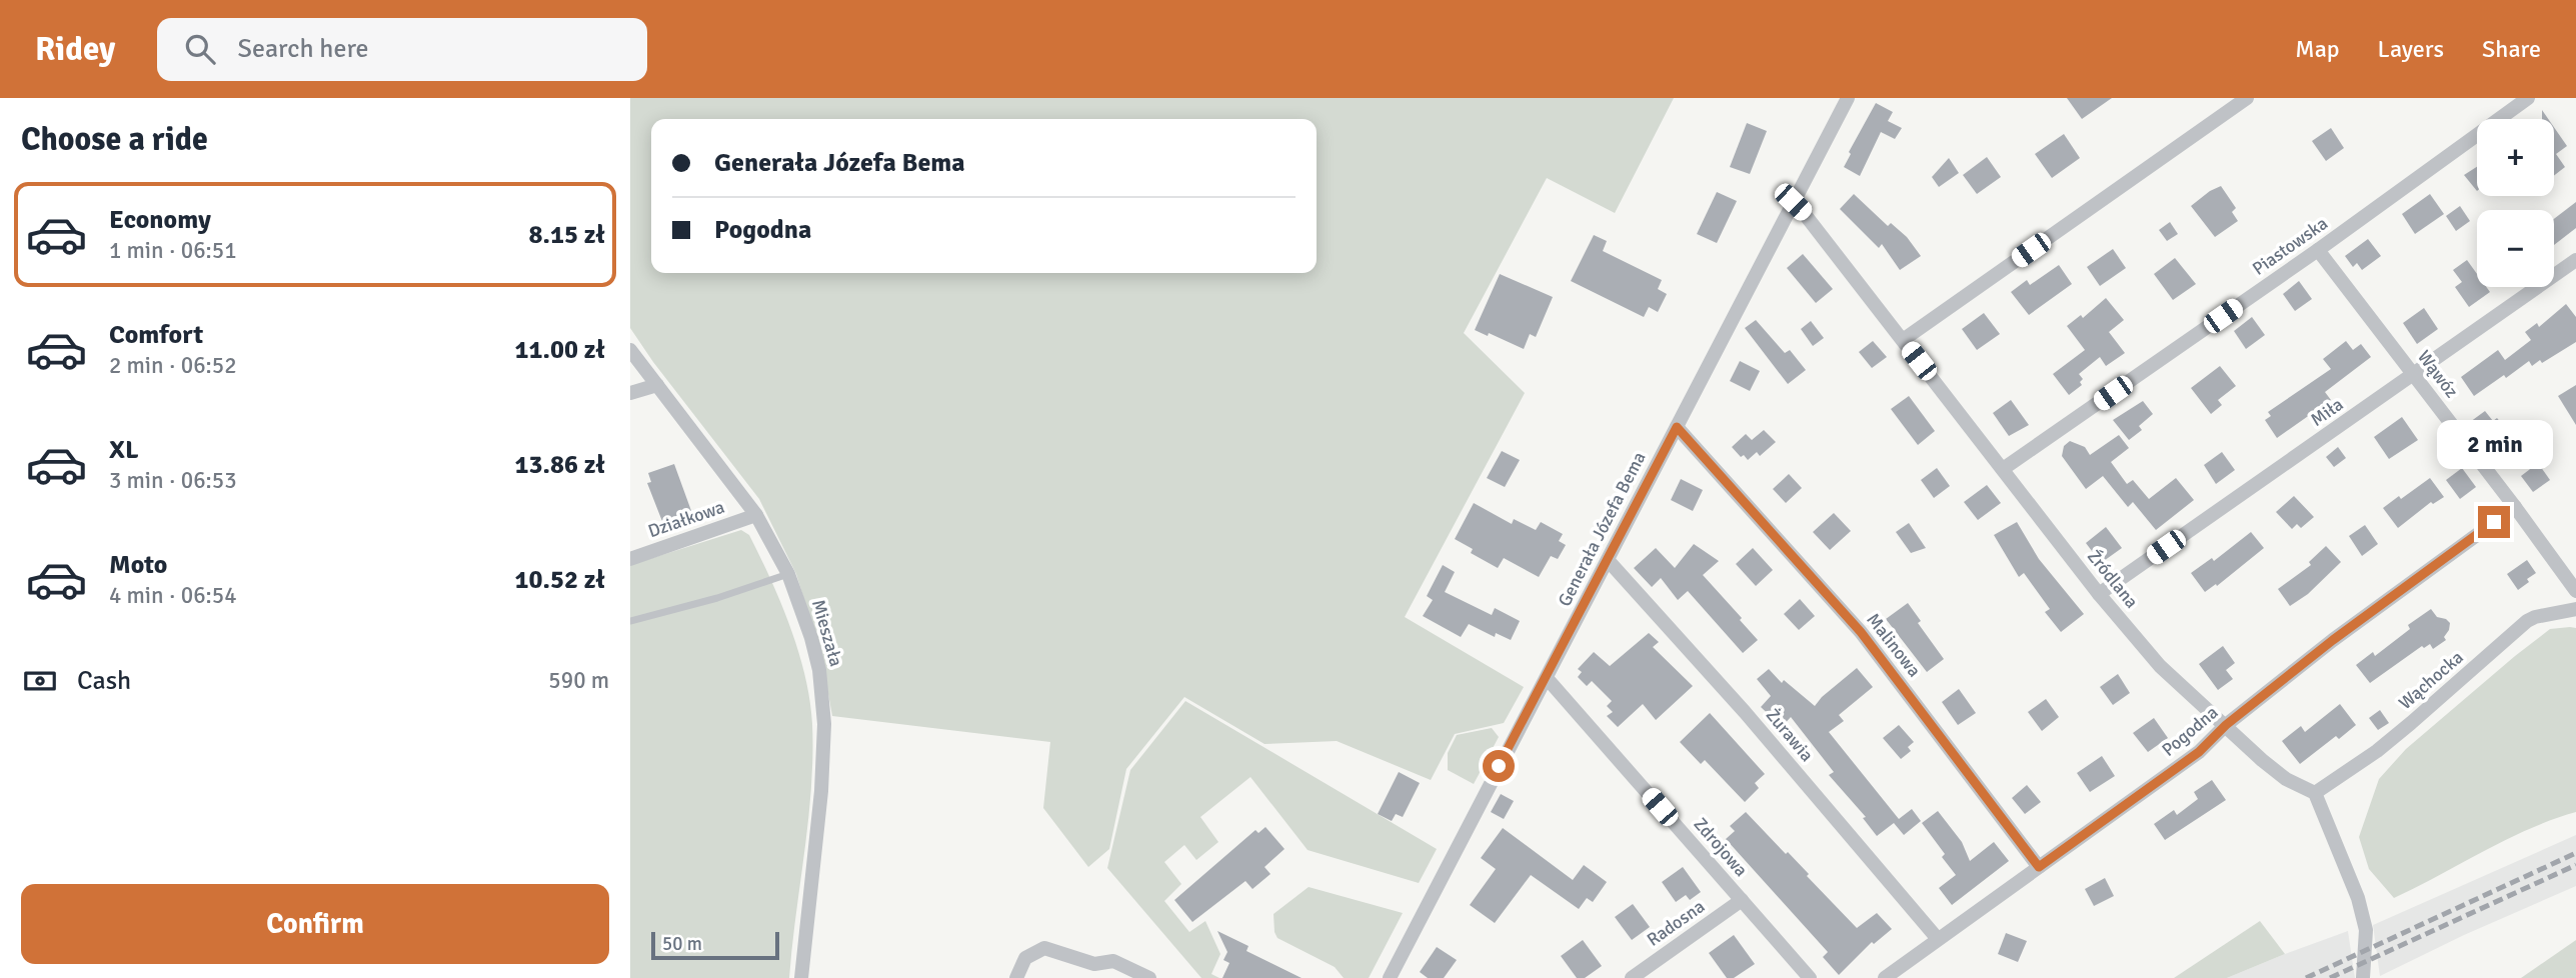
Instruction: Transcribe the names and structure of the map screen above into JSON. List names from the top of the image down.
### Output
{
  "streets": {
    "street": [
      "Piastowska",
      "Wąwóz",
      "Miła",
      "Działkowa",
      "Generała Józefa Bema",
      "Źródlana",
      "Mieszała",
      "Malinowa",
      "Wąchocka",
      "Pogodna",
      "Żurawia",
      "Zdrojowa",
      "Radosna"
    ]
  },
  "crossings": [
    ["Piastowska", "Wąwóz"],
    ["Piastowska", "Źródlana"],
    ["Wąwóz", "Miła"],
    ["Wąwóz", "Pogodna"],
    ["Miła", "Źródlana"],
    ["Działkowa", "Mieszała"],
    ["Generała Józefa Bema", "Źródlana"],
    ["Generała Józefa Bema", "Malinowa"],
    ["Generała Józefa Bema", "Żurawia"],
    ["Generała Józefa Bema", "Zdrojowa"],
    ["Źródlana", "Wąchocka"],
    ["Źródlana", "Pogodna"],
    ["Malinowa", "Pogodna"],
    ["Pogodna", "Żurawia"],
    ["Zdrojowa", "Radosna"]
  ],
  "scale_bar": "50 m",
  "page": {
    "header": "Ridey",
    "search": "Search here",
    "nav": ["Map", "Layers", "Share"],
    "heading": "Choose a ride",
    "map_buttons": ["+", "−"],
    "banner": ["Generała Józefa Bema", "Pogodna"],
    "list": [
      {
        "name": "Economy",
        "note": "1 min · 06:51",
        "value": "8.15 zł"
      },
      {
        "name": "Comfort",
        "note": "2 min · 06:52",
        "value": "11.00 zł"
      },
      {
        "name": "XL",
        "note": "3 min · 06:53",
        "value": "13.86 zł"
      },
      {
        "name": "Moto",
        "note": "4 min · 06:54",
        "value": "10.52 zł"
      }
    ],
    "bubble": "2 min",
    "pay": ["Cash", "590 m"],
    "buttons": "Confirm",
    "scale": "50 m"
  }
}
